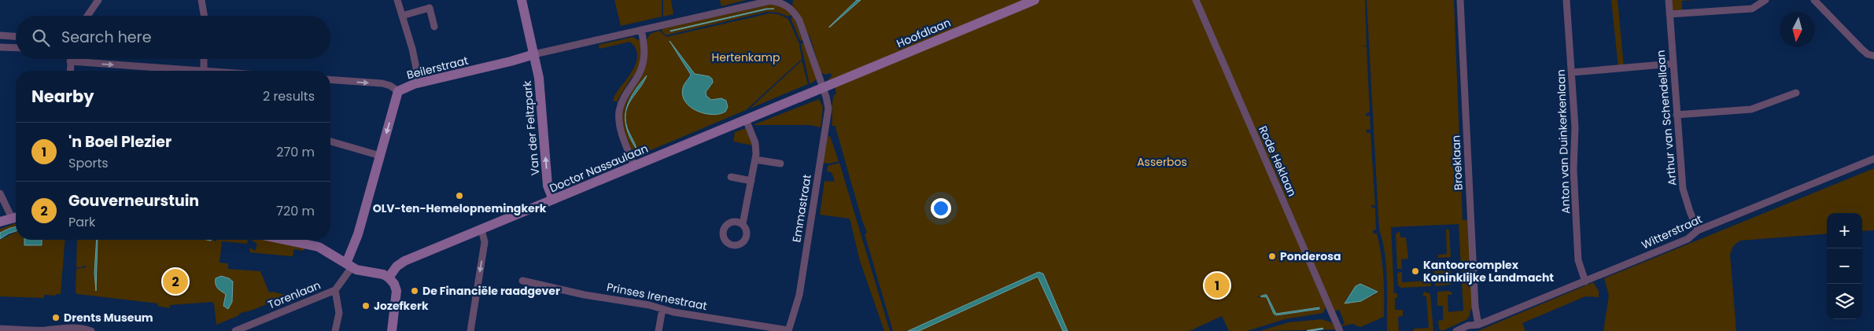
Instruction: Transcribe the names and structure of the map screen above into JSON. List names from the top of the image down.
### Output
{
  "streets": {
    "street": [
      "Hoofdlaan",
      "Beilerstraat",
      "Arthur van Schendellaan",
      "Van der Feltzpark",
      "Anton van Duinkerkenlaan",
      "Rode Heklaan",
      "Broeklaan",
      "Doctor Nassaulaan",
      "Emmastraat",
      "Witterstraat",
      "Torenlaan",
      "Prinses Irenestraat"
    ]
  },
  "crossings": [
    ["Hoofdlaan", "Doctor Nassaulaan"],
    ["Hoofdlaan", "Emmastraat"],
    ["Beilerstraat", "Van der Feltzpark"],
    ["Beilerstraat", "Torenlaan"],
    ["Arthur van Schendellaan", "Witterstraat"],
    ["Van der Feltzpark", "Doctor Nassaulaan"],
    ["Anton van Duinkerkenlaan", "Witterstraat"],
    ["Broeklaan", "Witterstraat"],
    ["Doctor Nassaulaan", "Emmastraat"],
    ["Emmastraat", "Prinses Irenestraat"]
  ],
  "parks": ["Hertenkamp", "Asserbos"],
  "places": [
    "OLV-ten-Hemelopnemingkerk",
    "Ponderosa",
    "Kantoorcomplex Koninklijke Landmacht",
    "De Financiële raadgever",
    "Jozefkerk",
    "Drents Museum"
  ],
  "north": "bottom",
  "page": {
    "search": "Search here",
    "heading": ["Nearby", "2 results"],
    "list": [
      {
        "mark": "1",
        "name": "'n Boel Plezier",
        "note": "Sports",
        "value": "270 m"
      },
      {
        "mark": "2",
        "name": "Gouverneurstuin",
        "note": "Park",
        "value": "720 m"
      }
    ],
    "map_buttons": ["+", "−"],
    "pins": ["2", "1"]
  }
}
